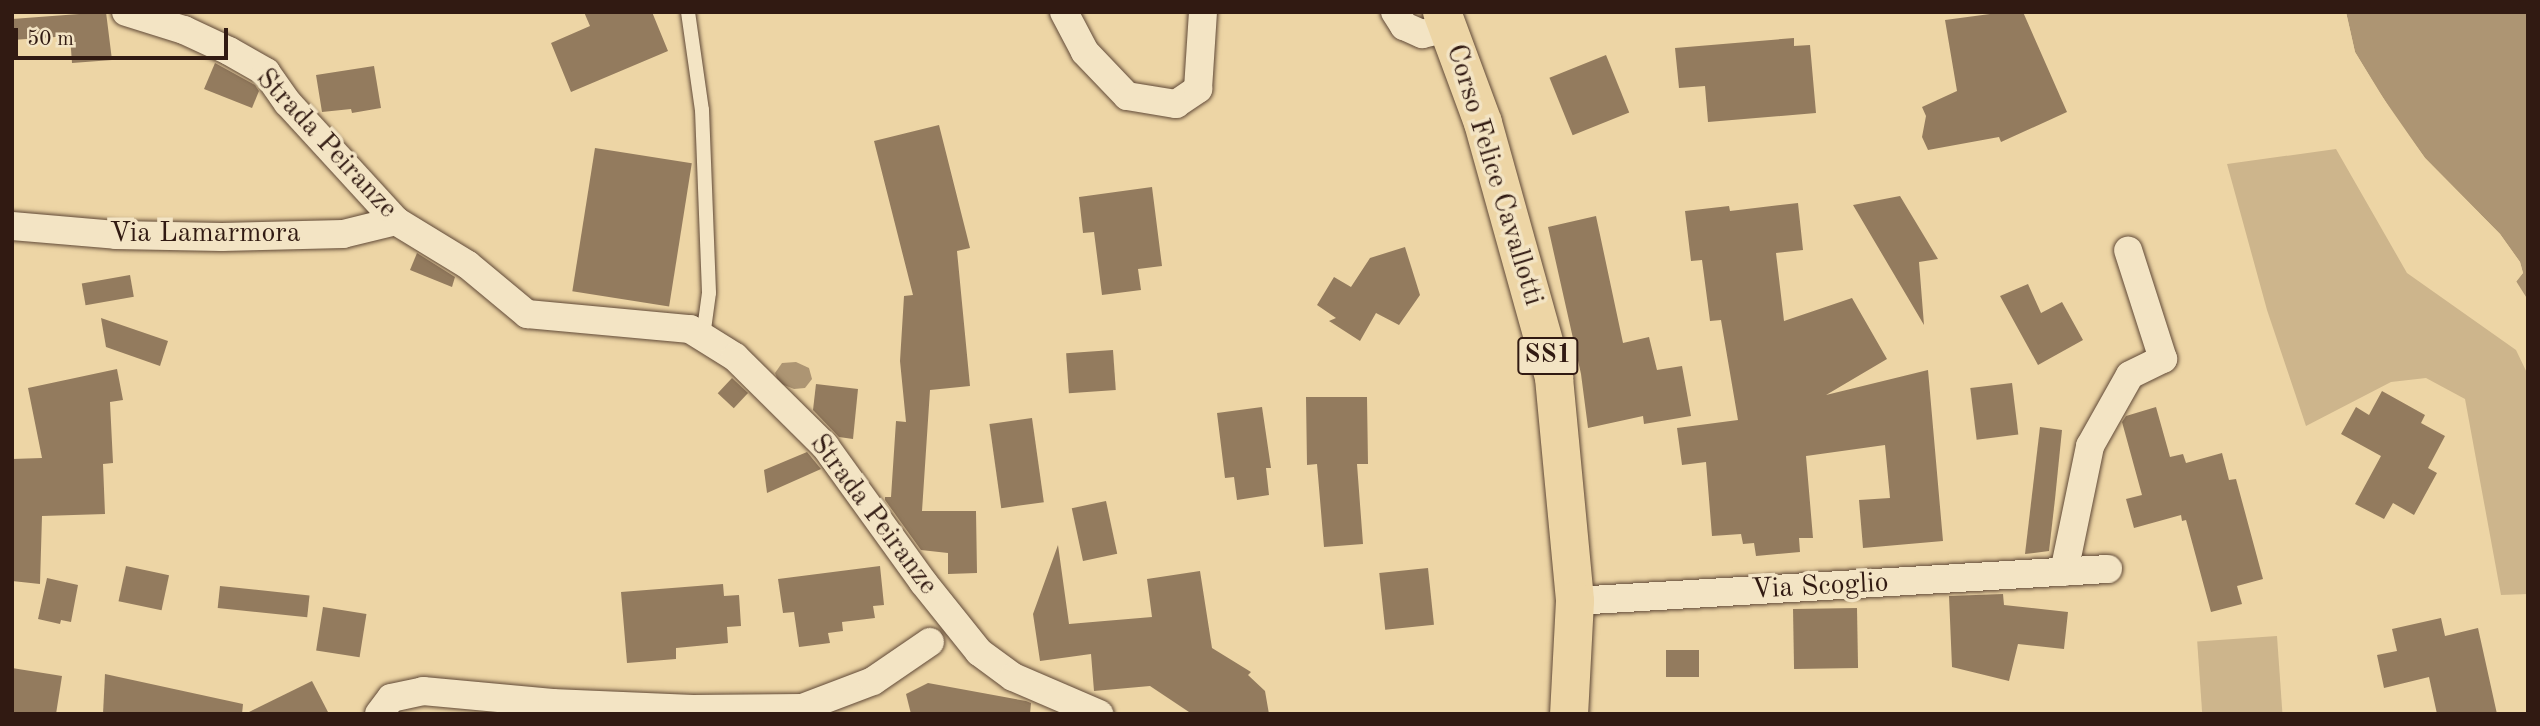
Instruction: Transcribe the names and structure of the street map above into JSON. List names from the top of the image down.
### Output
{
  "streets": {
    "main road": ["Corso Felice Cavallotti", "SS1"],
    "street": ["Strada Peiranze", "Via Lamarmora", "Via Scoglio"]
  },
  "crossings": [
    ["Strada Peiranze", "Via Lamarmora"],
    ["Corso Felice Cavallotti", "Via Scoglio"]
  ],
  "scale_bar": "50 m"
}
